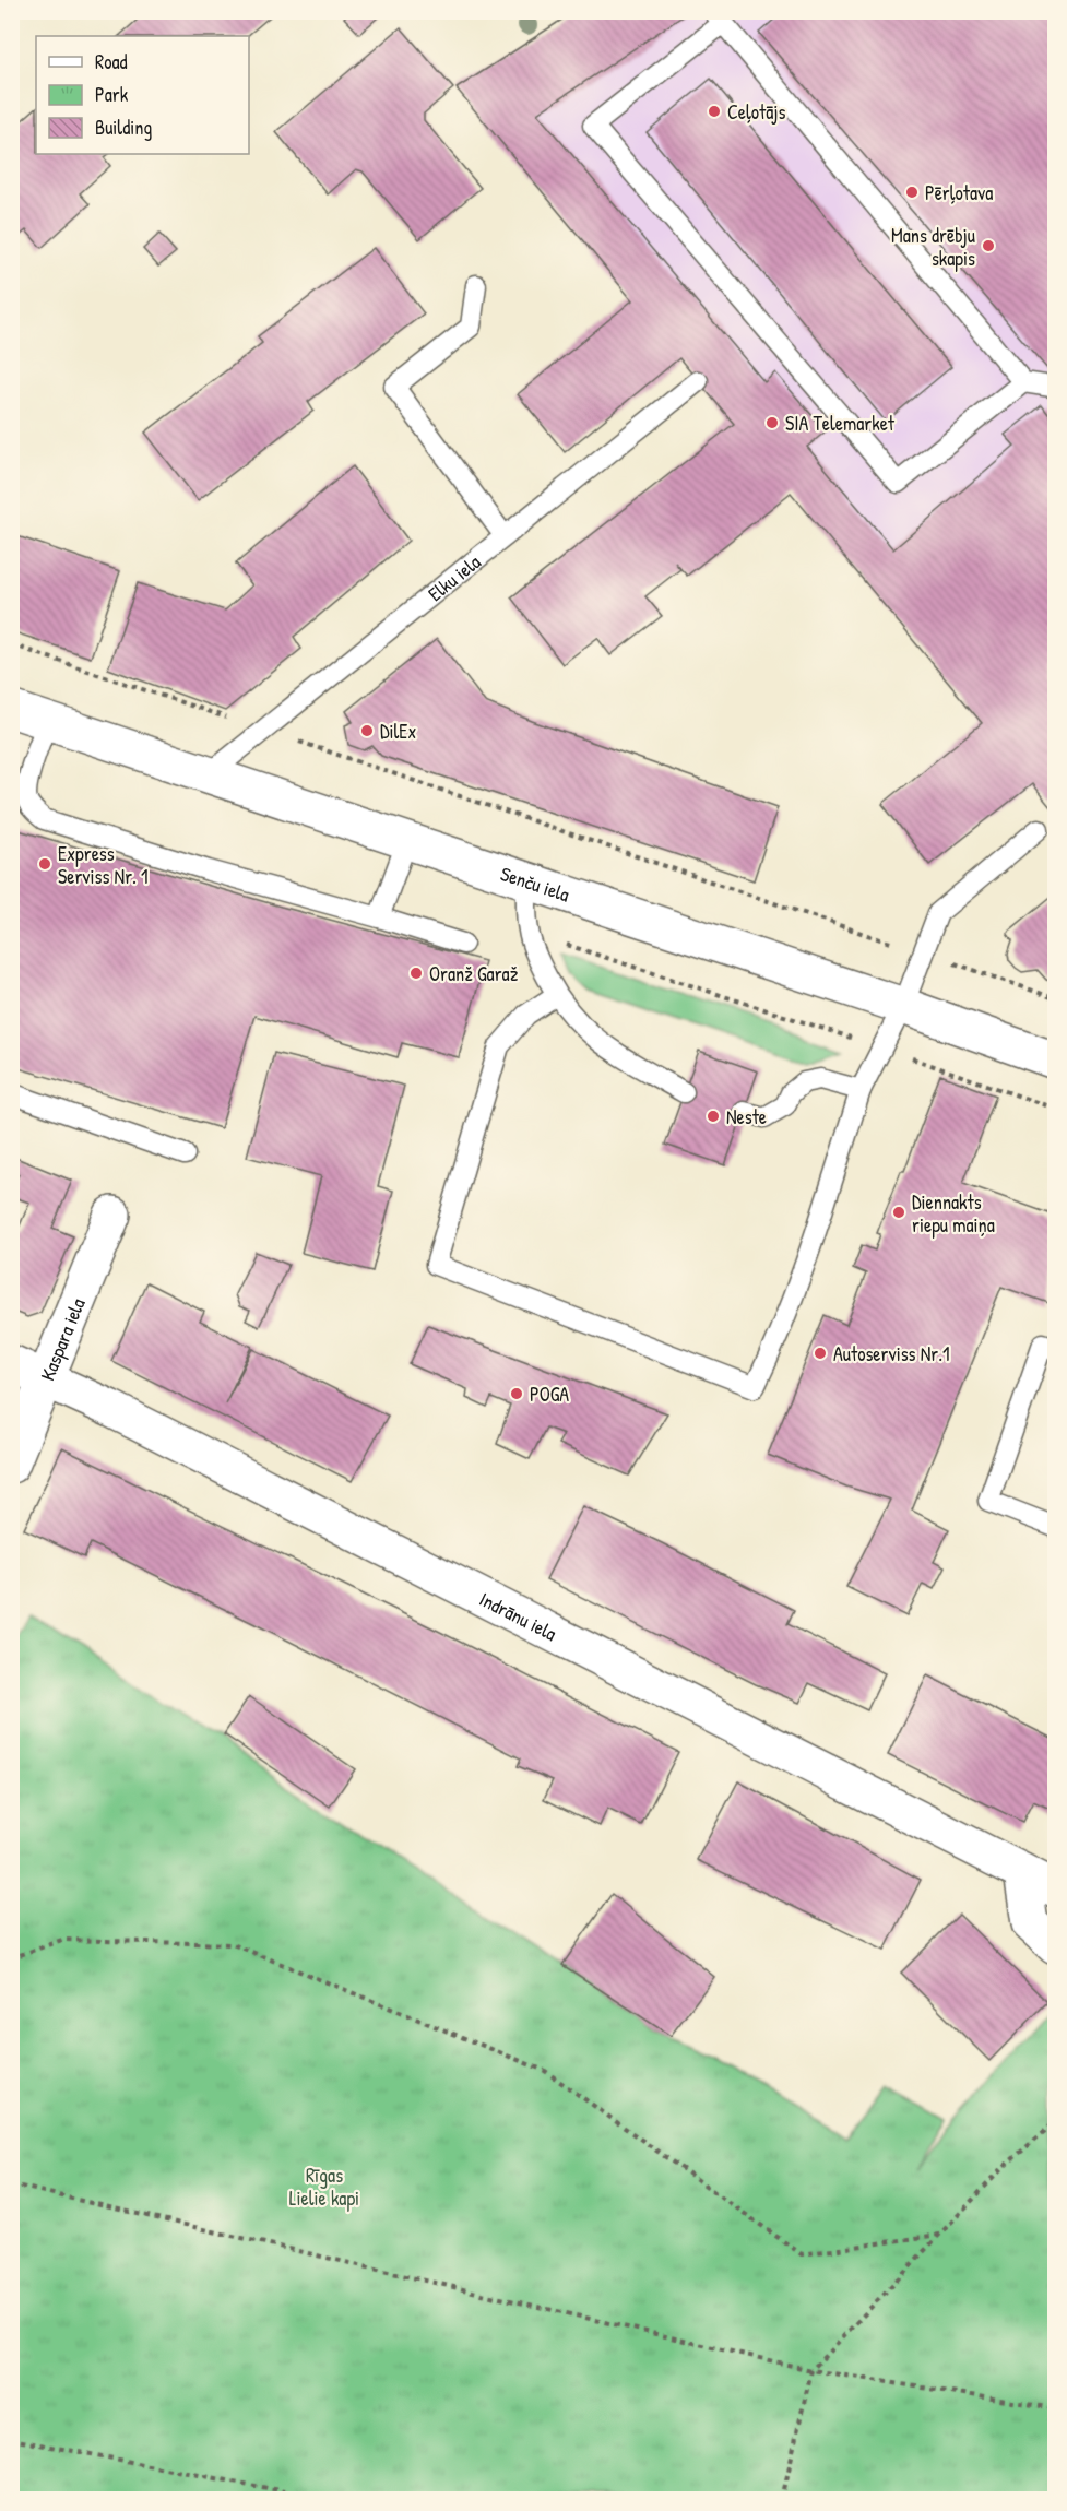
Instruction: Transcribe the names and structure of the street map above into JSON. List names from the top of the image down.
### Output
{
  "streets": {
    "street": ["Senču iela", "Kaspara iela", "Indrānu iela"],
    "lane": ["Elku iela"]
  },
  "crossings": [
    ["Elku iela", "Senču iela"],
    ["Kaspara iela", "Indrānu iela"]
  ],
  "parks": ["Rīgas Lielie kapi"],
  "places": [
    "Ceļotājs",
    "Pērļotava",
    "Mans drēbju skapis",
    "SIA Telemarket",
    "DilEx",
    "Express Serviss Nr. 1",
    "Oranž Garaž",
    "Neste",
    "Diennakts riepu maiņa",
    "Autoserviss Nr.1",
    "POGA"
  ],
  "legend": ["Road", "Park", "Building"]
}
